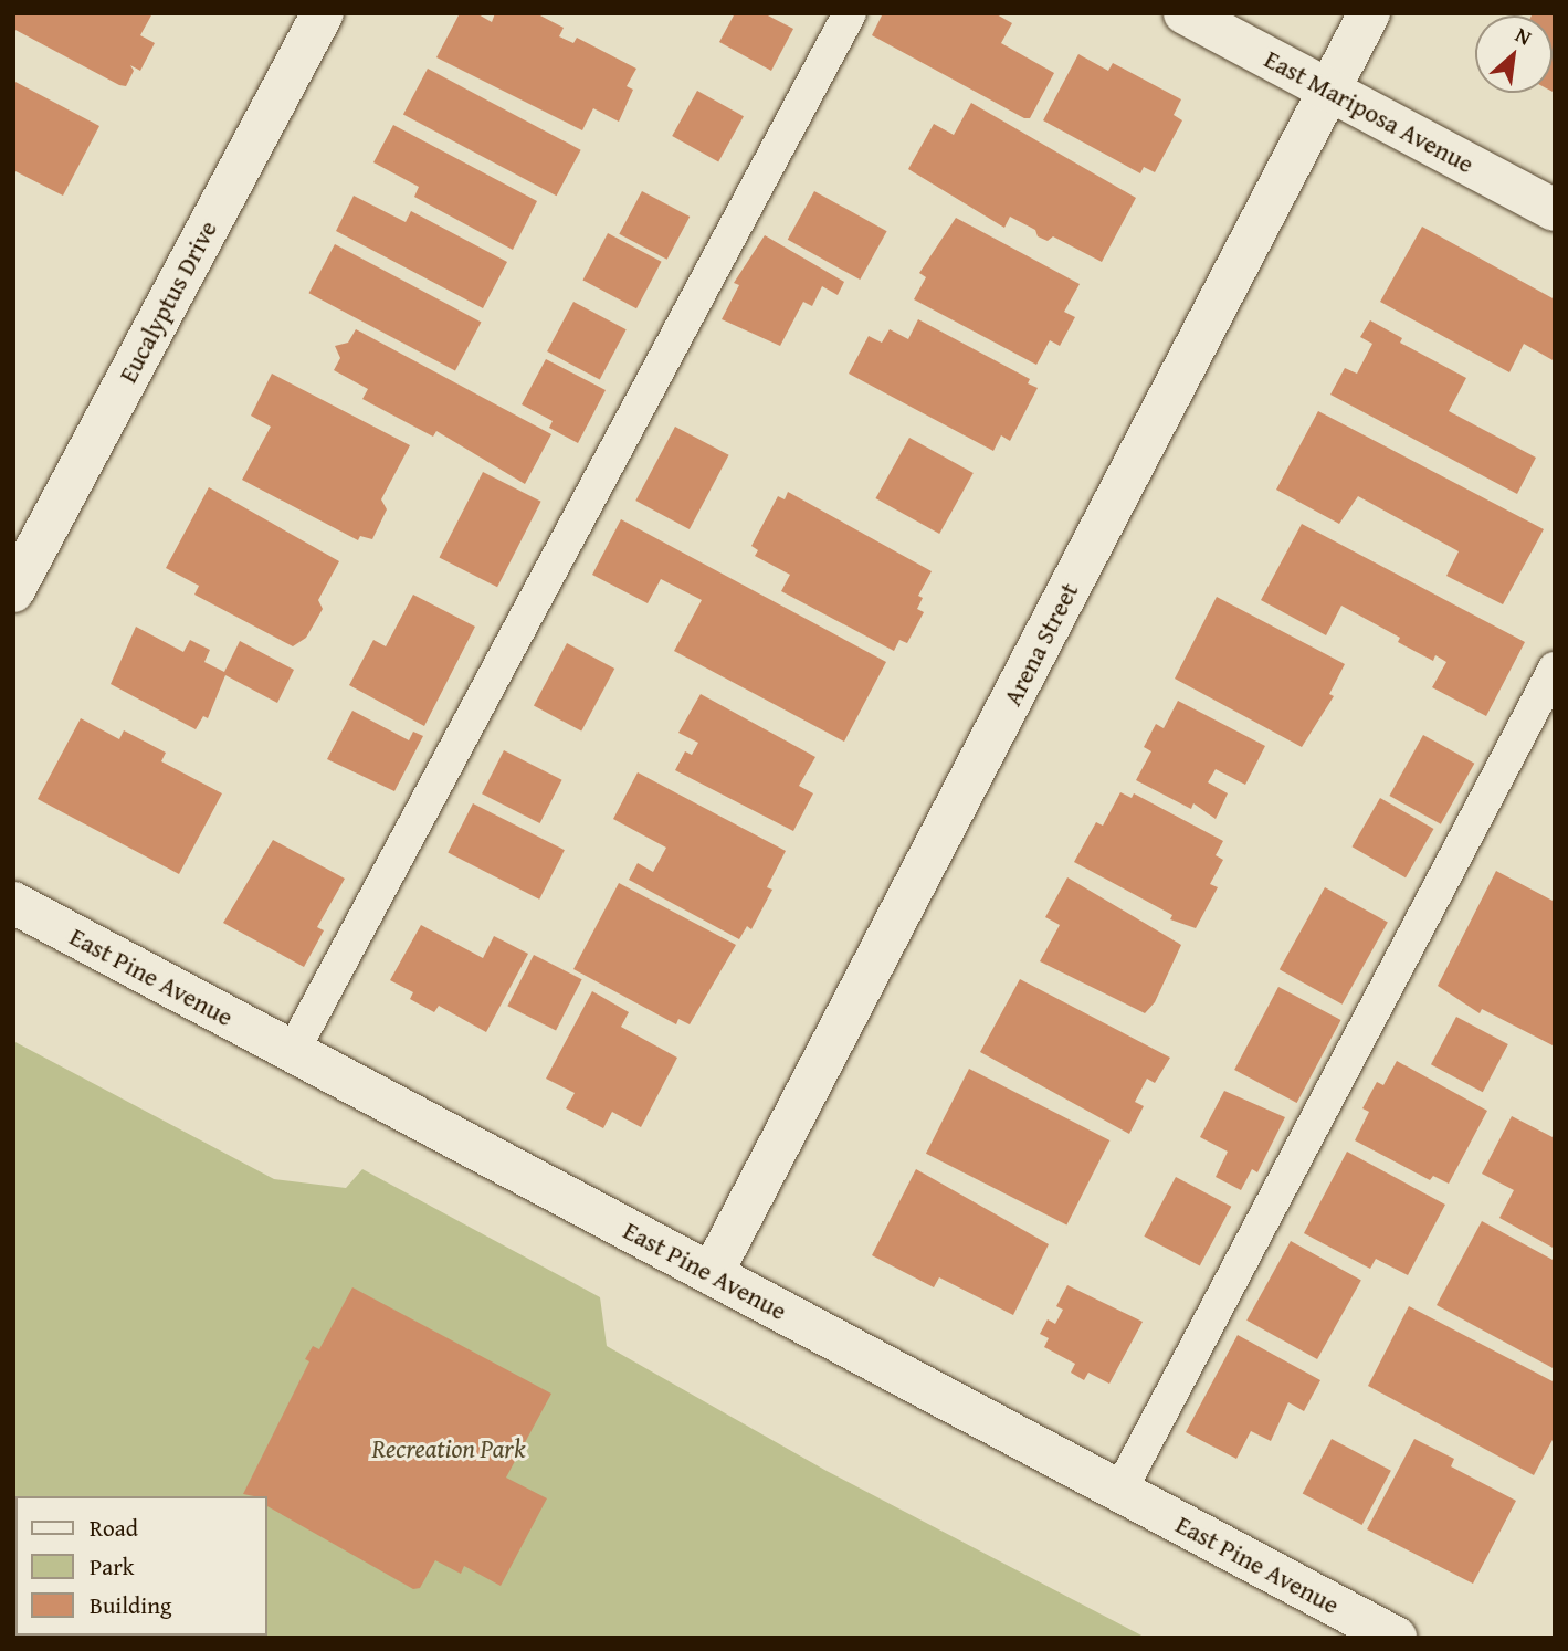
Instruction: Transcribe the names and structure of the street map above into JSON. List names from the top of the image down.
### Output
{
  "streets": {
    "street": [
      "East Mariposa Avenue",
      "Eucalyptus Drive",
      "Arena Street",
      "East Pine Avenue"
    ]
  },
  "crossings": [
    ["East Mariposa Avenue", "Arena Street"],
    ["Arena Street", "East Pine Avenue"]
  ],
  "parks": ["Recreation Park"],
  "legend": ["Road", "Park", "Building"],
  "north": "top right"
}
